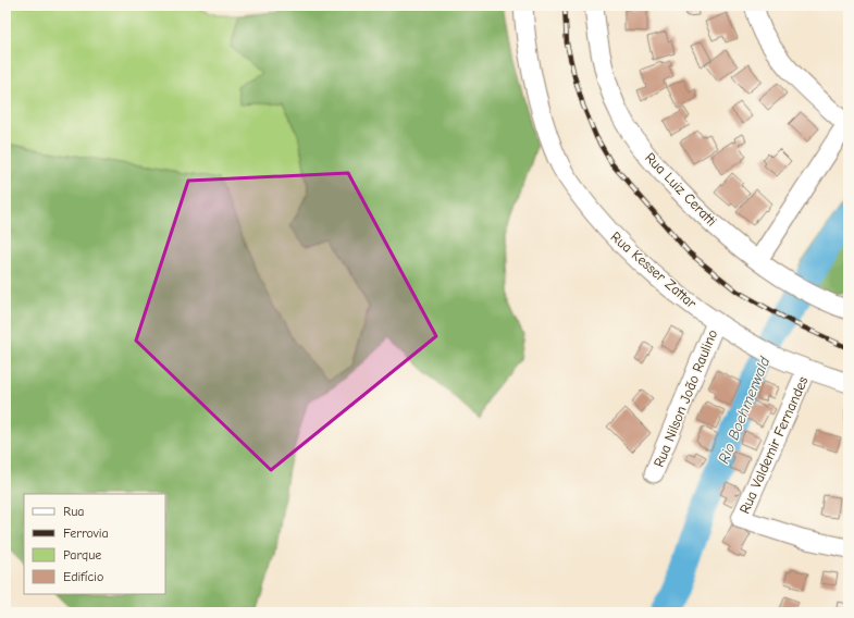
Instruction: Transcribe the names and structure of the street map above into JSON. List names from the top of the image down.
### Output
{
  "streets": {
    "street": [
      "Rua Luiz Ceratti",
      "Rua Kesser Zattar",
      "Rua Nilson João Raulino",
      "Rua Valdemir Fernandes"
    ]
  },
  "crossings": [
    ["Rua Kesser Zattar", "Rua Nilson João Raulino"],
    ["Rua Kesser Zattar", "Rua Valdemir Fernandes"]
  ],
  "water": ["Rio Boehmerwald"],
  "legend": [
    "Rua",
    "Ferrovia",
    "Parque",
    "Edifício"
  ]
}
